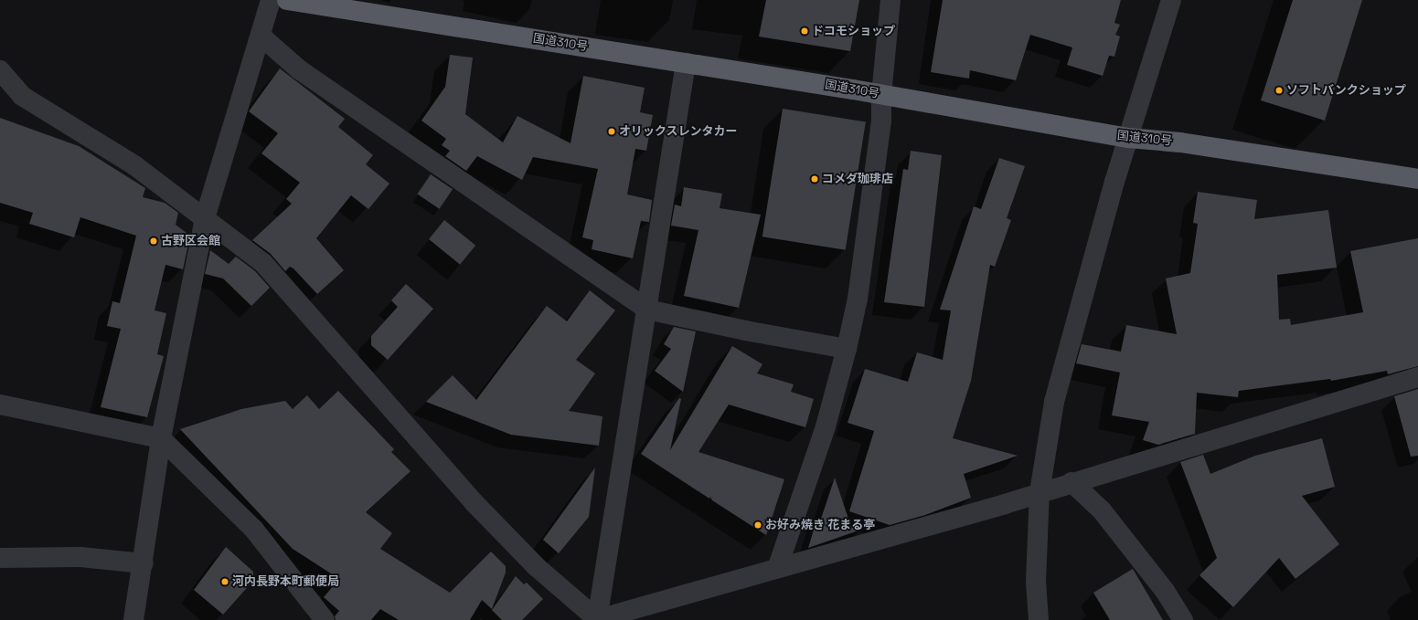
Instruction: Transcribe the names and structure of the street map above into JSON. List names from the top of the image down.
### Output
{
  "streets": {
    "highway": ["国道310号"]
  },
  "places": [
    "ドコモショップ",
    "ソフトバンクショップ",
    "オリックスレンタカー",
    "コメダ珈琲店",
    "古野区会館",
    "お好み焼き 花まる亭",
    "河内長野本町郵便局"
  ]
}
